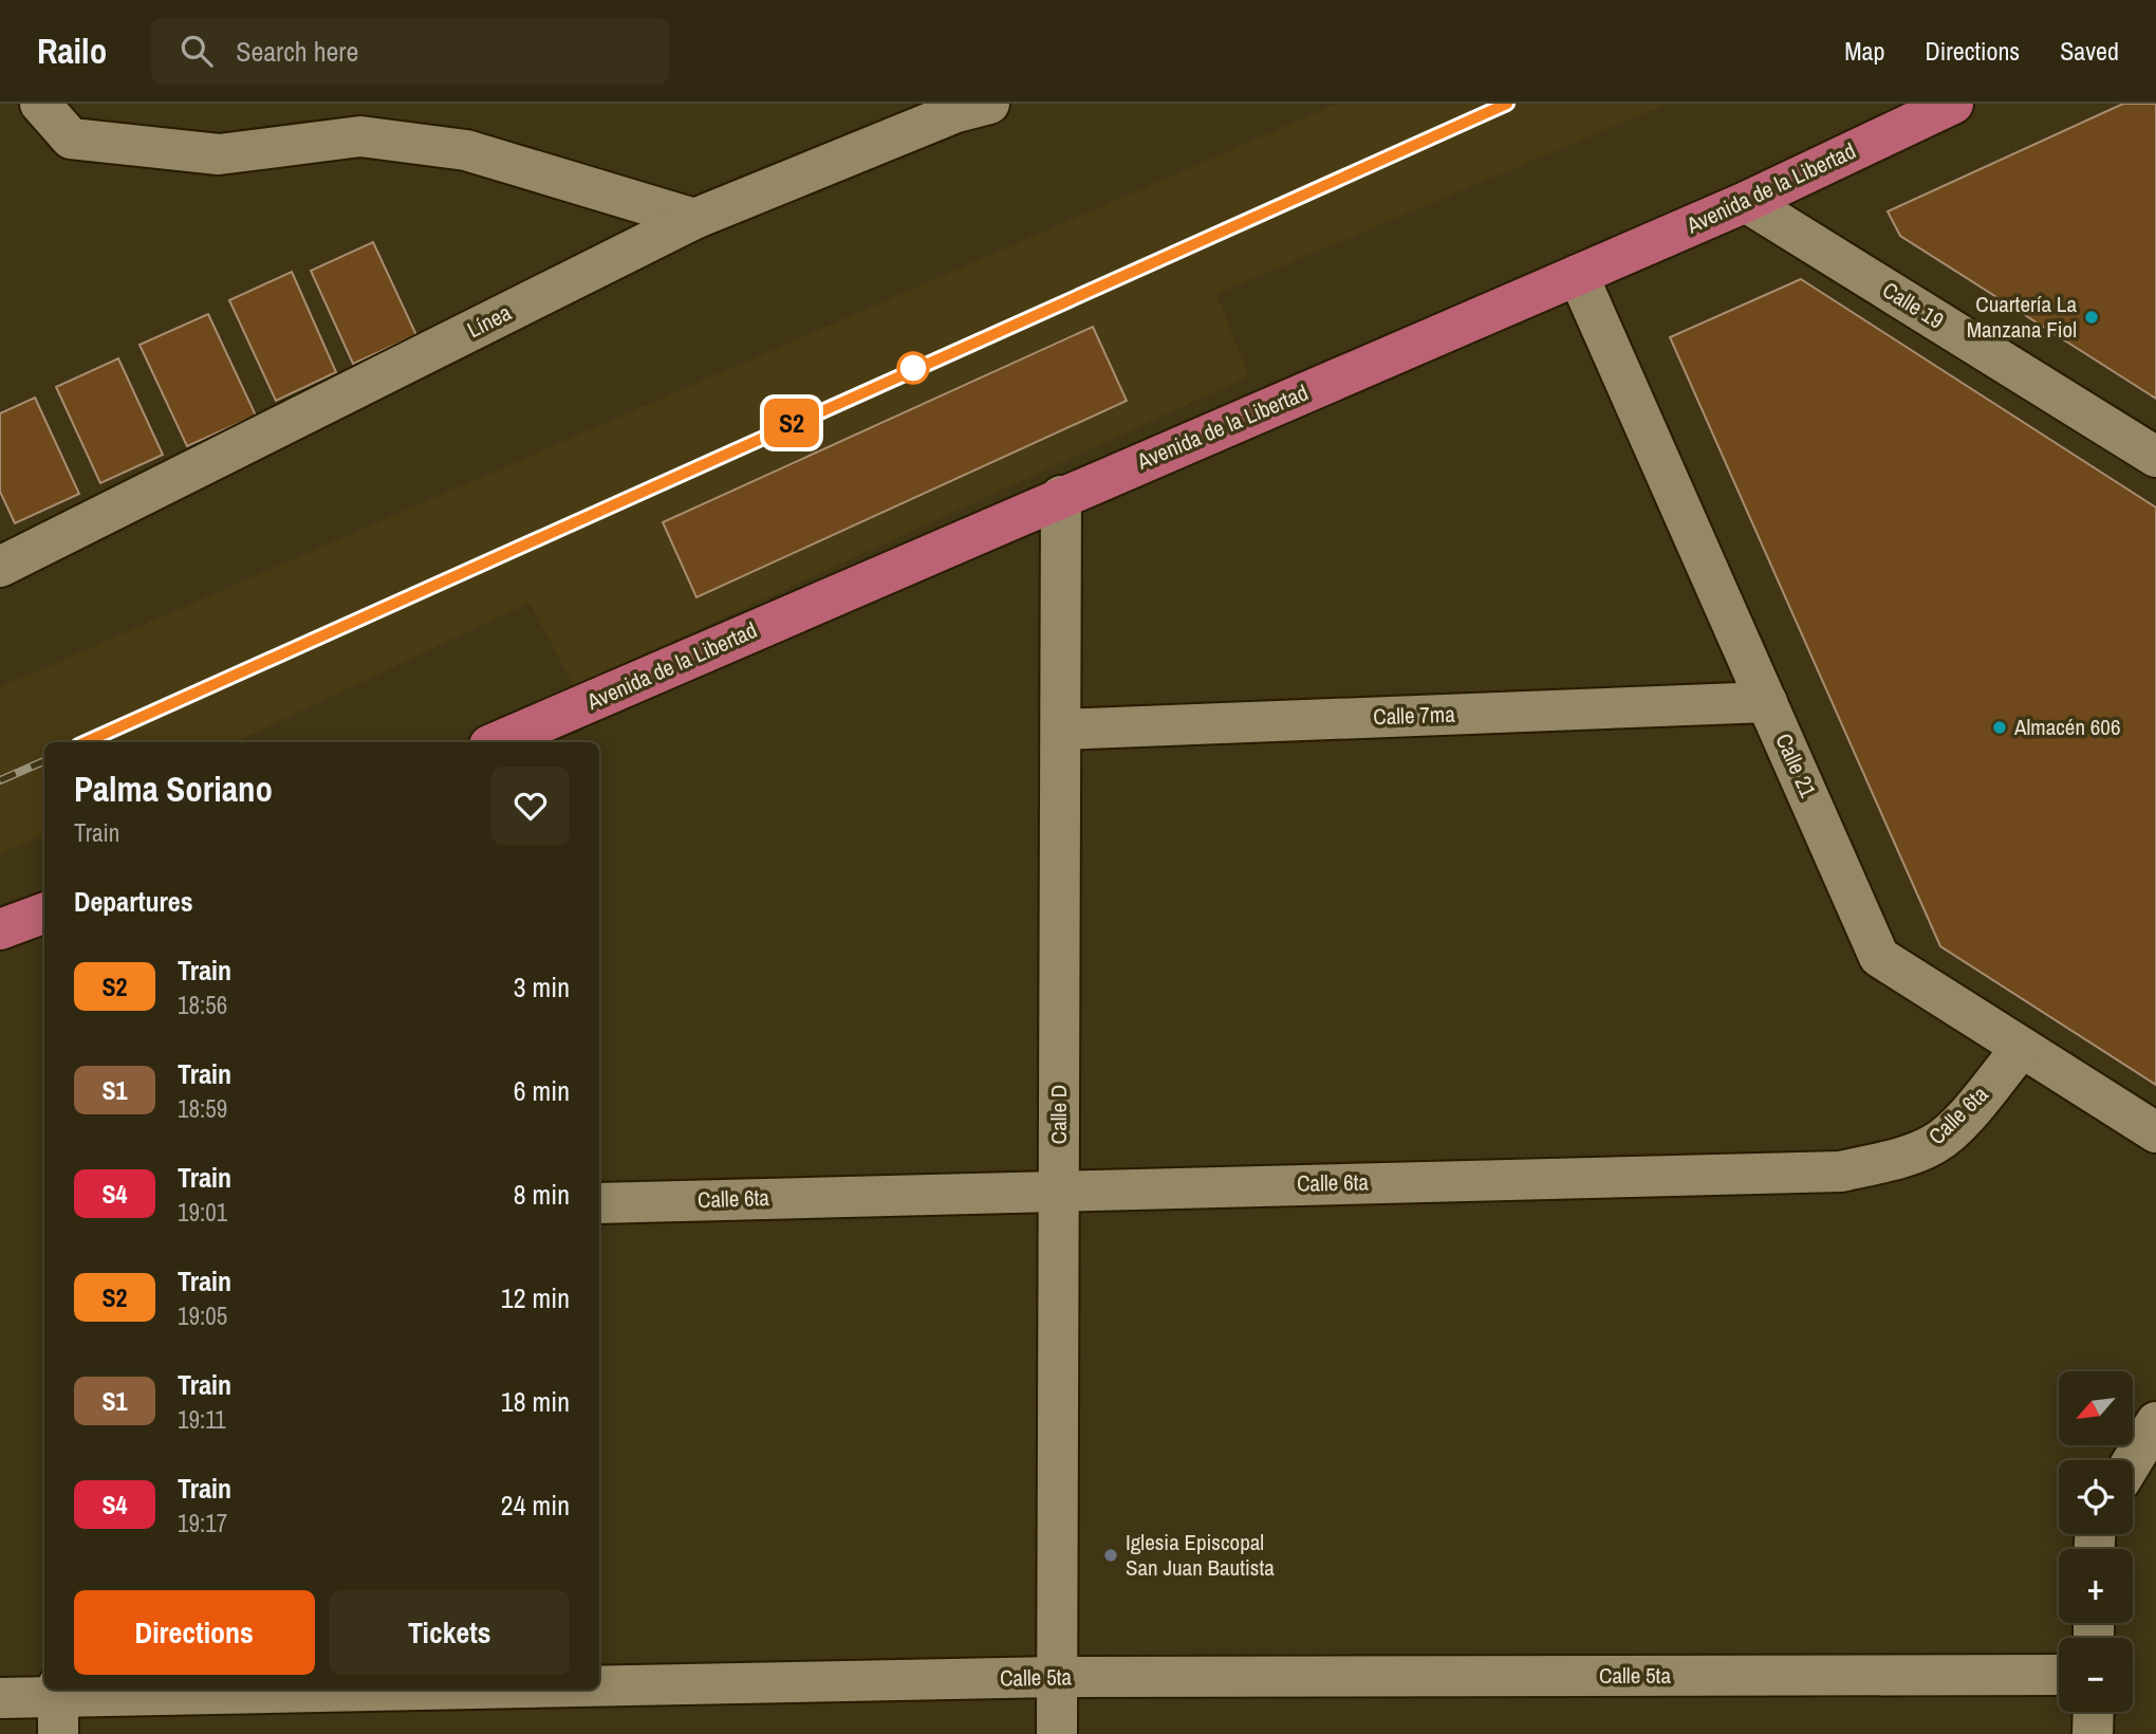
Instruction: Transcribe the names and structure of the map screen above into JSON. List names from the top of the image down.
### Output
{
  "streets": {
    "main road": ["Avenida de la Libertad"],
    "street": [
      "Calle 19",
      "Línea",
      "Calle 7ma",
      "Calle 21",
      "Calle D",
      "Calle 6ta",
      "Calle 5ta"
    ]
  },
  "crossings": [
    ["Avenida de la Libertad", "Calle 19"],
    ["Avenida de la Libertad", "Calle 21"],
    ["Avenida de la Libertad", "Calle D"],
    ["Calle 7ma", "Calle 21"],
    ["Calle 7ma", "Calle D"],
    ["Calle 21", "Calle 6ta"],
    ["Calle D", "Calle 6ta"],
    ["Calle D", "Calle 5ta"]
  ],
  "places": ["Cuartería La Manzana Fiol", "Almacén 606", "Iglesia Episcopal San Juan Bautista"],
  "north": "bottom left",
  "page": {
    "header": "Railo",
    "search": "Search here",
    "nav": ["Map", "Directions", "Saved"],
    "on_map": "S2",
    "heading": [
      ["Palma Soriano", "Train"],
      "Departures"
    ],
    "list": [
      {
        "mark": "S2",
        "name": "Train",
        "note": "18:56",
        "value": "3 min"
      },
      {
        "mark": "S1",
        "name": "Train",
        "note": "18:59",
        "value": "6 min"
      },
      {
        "mark": "S4",
        "name": "Train",
        "note": "19:01",
        "value": "8 min"
      },
      {
        "mark": "S2",
        "name": "Train",
        "note": "19:05",
        "value": "12 min"
      },
      {
        "mark": "S1",
        "name": "Train",
        "note": "19:11",
        "value": "18 min"
      },
      {
        "mark": "S4",
        "name": "Train",
        "note": "19:17",
        "value": "24 min"
      }
    ],
    "map_buttons": ["+", "−"],
    "buttons": ["Directions", "Tickets"]
  }
}
